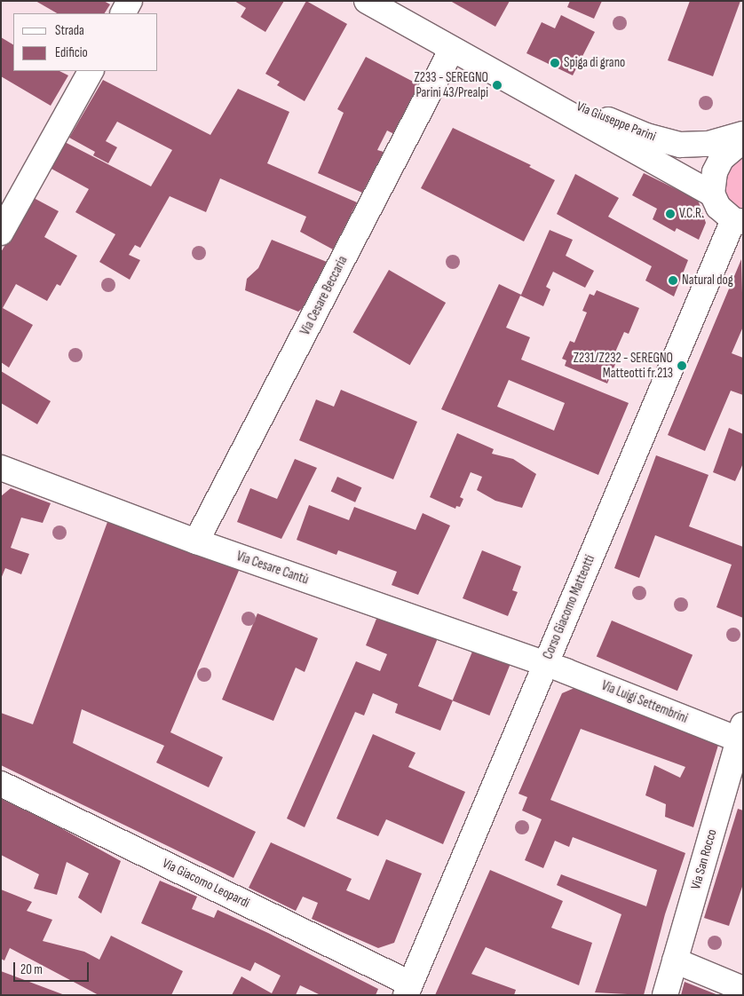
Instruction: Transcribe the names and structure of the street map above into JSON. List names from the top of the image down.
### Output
{
  "streets": {
    "street": [
      "Via Giuseppe Parini",
      "Via Cesare Beccaria",
      "Via Cesare Cantù",
      "Corso Giacomo Matteotti",
      "Via Luigi Settembrini",
      "Via San Rocco",
      "Via Giacomo Leopardi"
    ]
  },
  "crossings": [
    ["Via Giuseppe Parini", "Via Cesare Beccaria"],
    ["Via Cesare Beccaria", "Via Cesare Cantù"],
    ["Via Cesare Cantù", "Corso Giacomo Matteotti"],
    ["Via Cesare Cantù", "Via Luigi Settembrini"],
    ["Corso Giacomo Matteotti", "Via Luigi Settembrini"],
    ["Corso Giacomo Matteotti", "Via Giacomo Leopardi"],
    ["Via Luigi Settembrini", "Via San Rocco"]
  ],
  "places": [
    "Spiga di grano",
    "Z233 - SEREGNO Parini 43/Prealpi",
    "V.C.R.",
    "Natural dog",
    "Z231/Z232 - SEREGNO Matteotti fr.213"
  ],
  "legend": ["Strada", "Edificio"],
  "scale_bar": "20 m"
}
